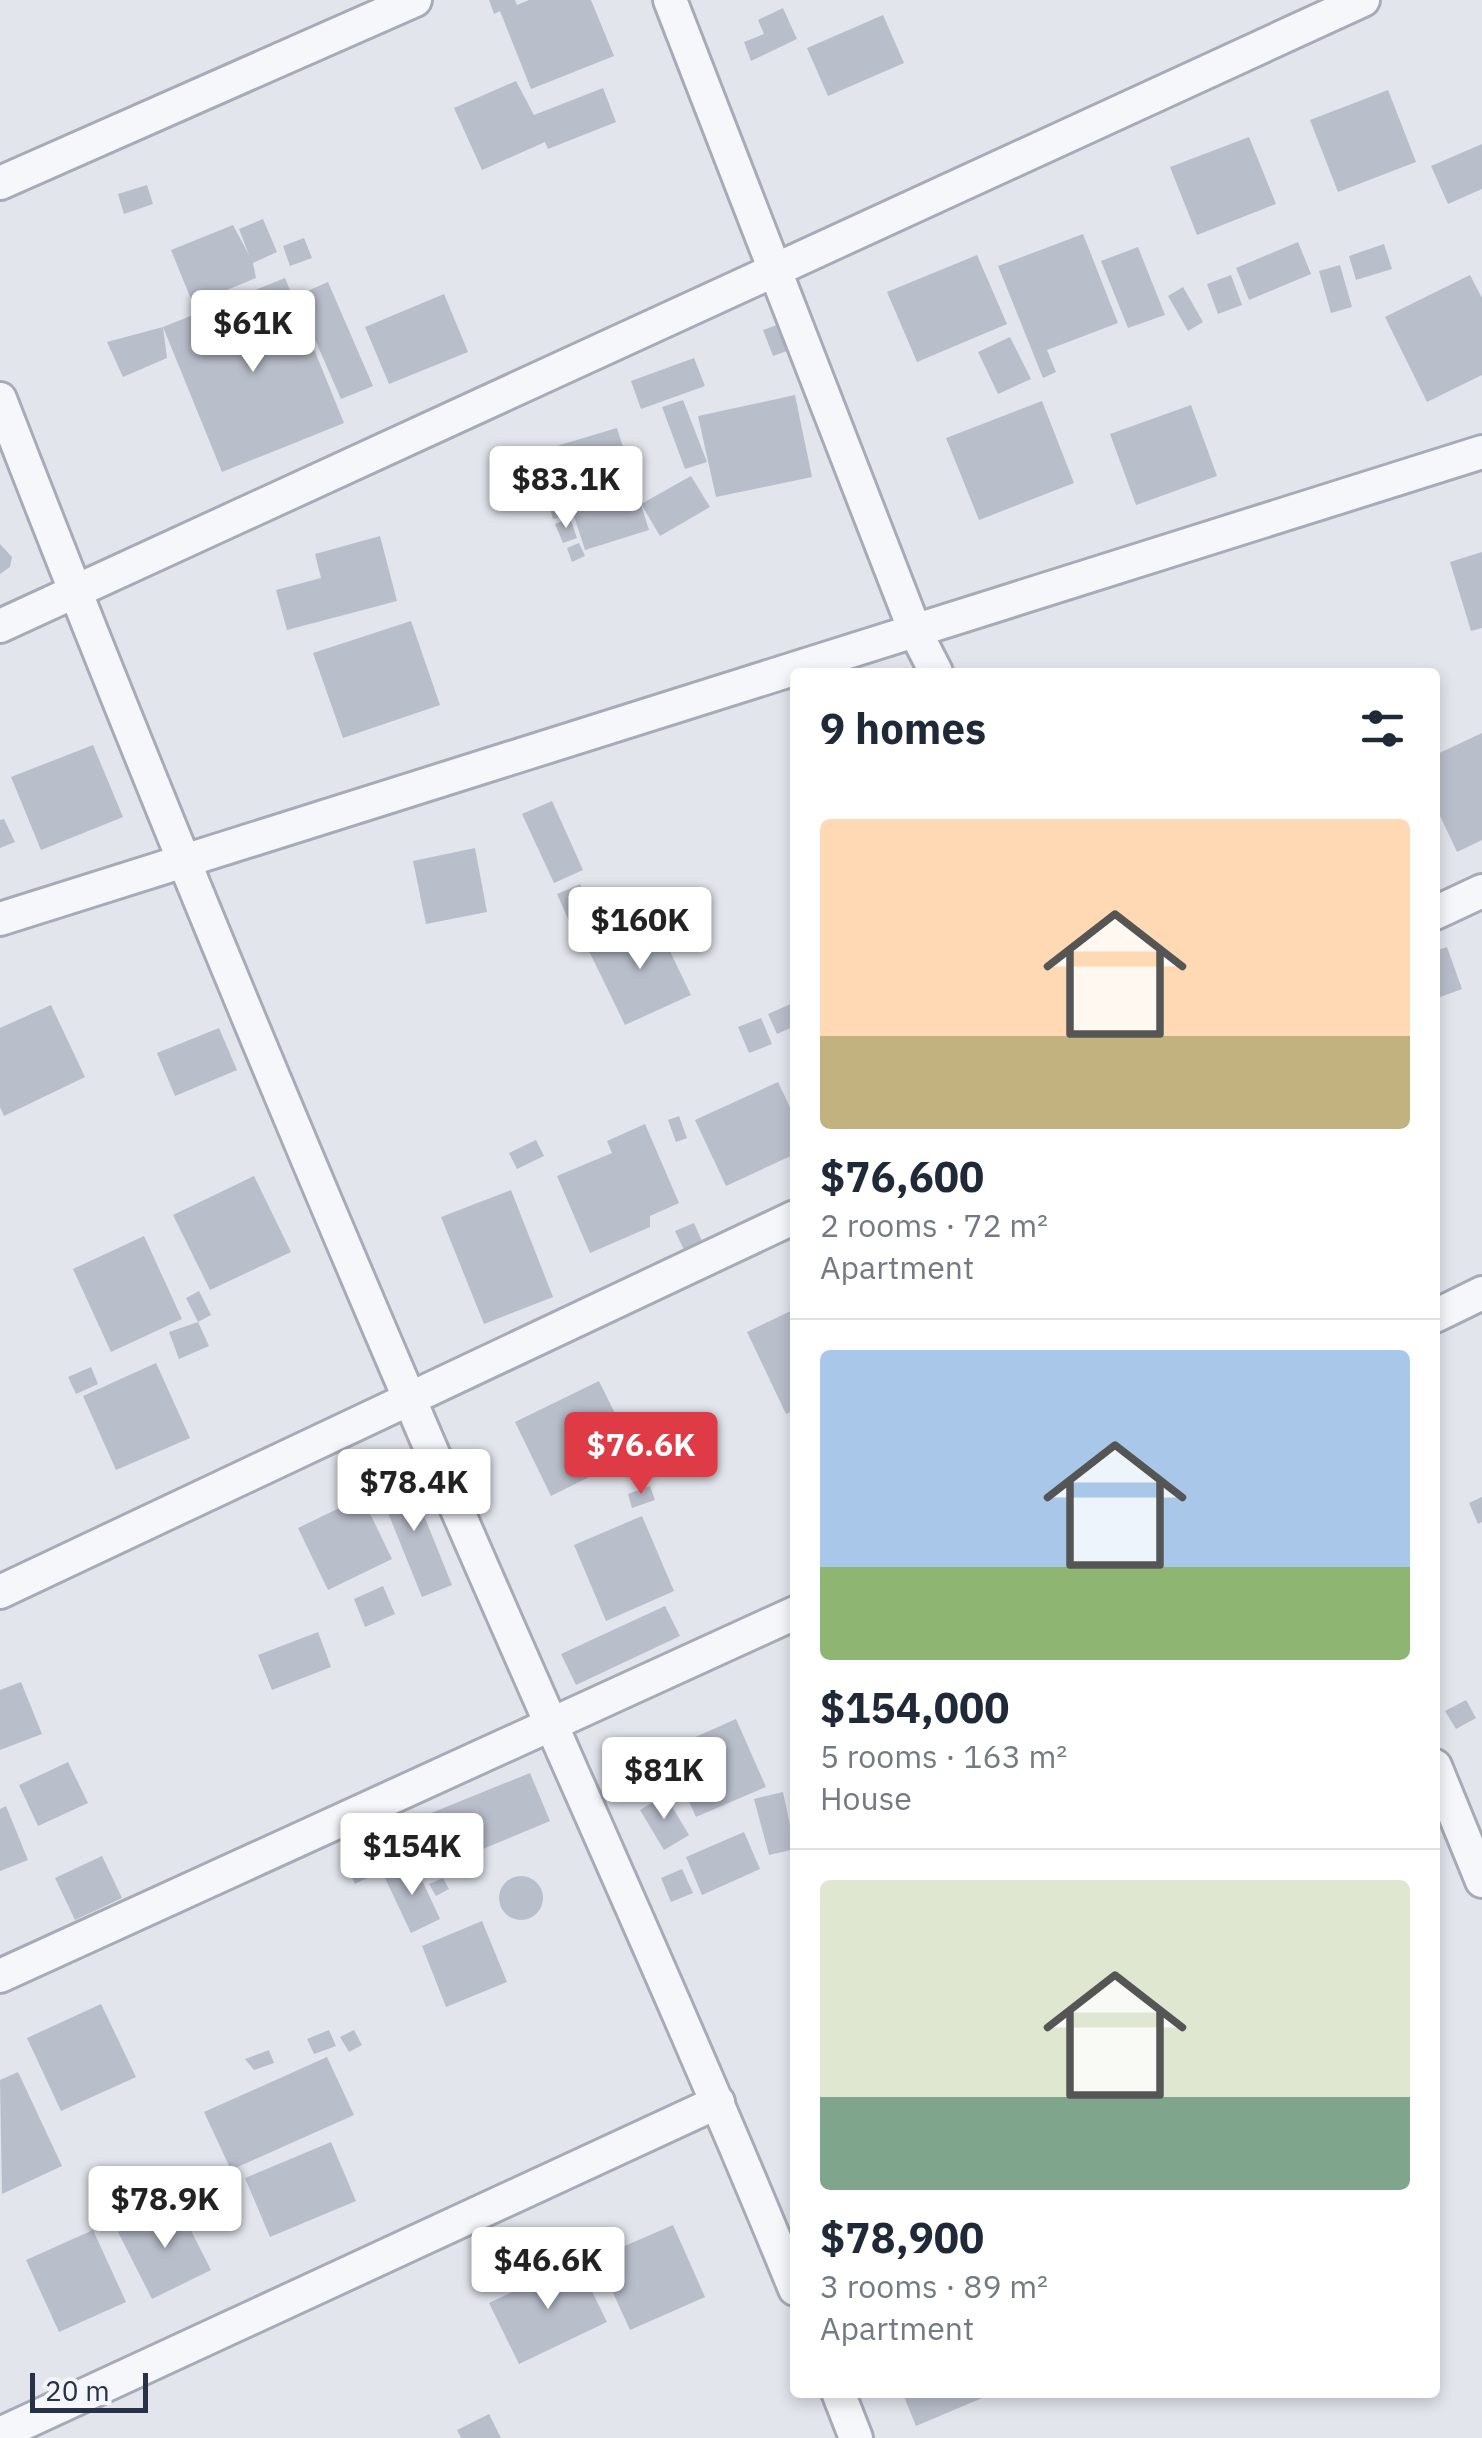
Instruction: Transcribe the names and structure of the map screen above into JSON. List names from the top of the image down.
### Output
{
  "scale_bar": "20 m",
  "page": {
    "price": [
      "$61K",
      "$83.1K",
      "$160K",
      "$76.6K",
      "$78.4K",
      "$81K",
      "$154K",
      "$78.9K",
      "$46.6K"
    ],
    "heading": "9 homes",
    "list": [
      {
        "name": "$76,600",
        "note": "2 rooms · 72 m² · Apartment"
      },
      {
        "name": "$154,000",
        "note": "5 rooms · 163 m² · House"
      },
      {
        "name": "$78,900",
        "note": "3 rooms · 89 m² · Apartment"
      }
    ],
    "scale": "20 m"
  }
}
